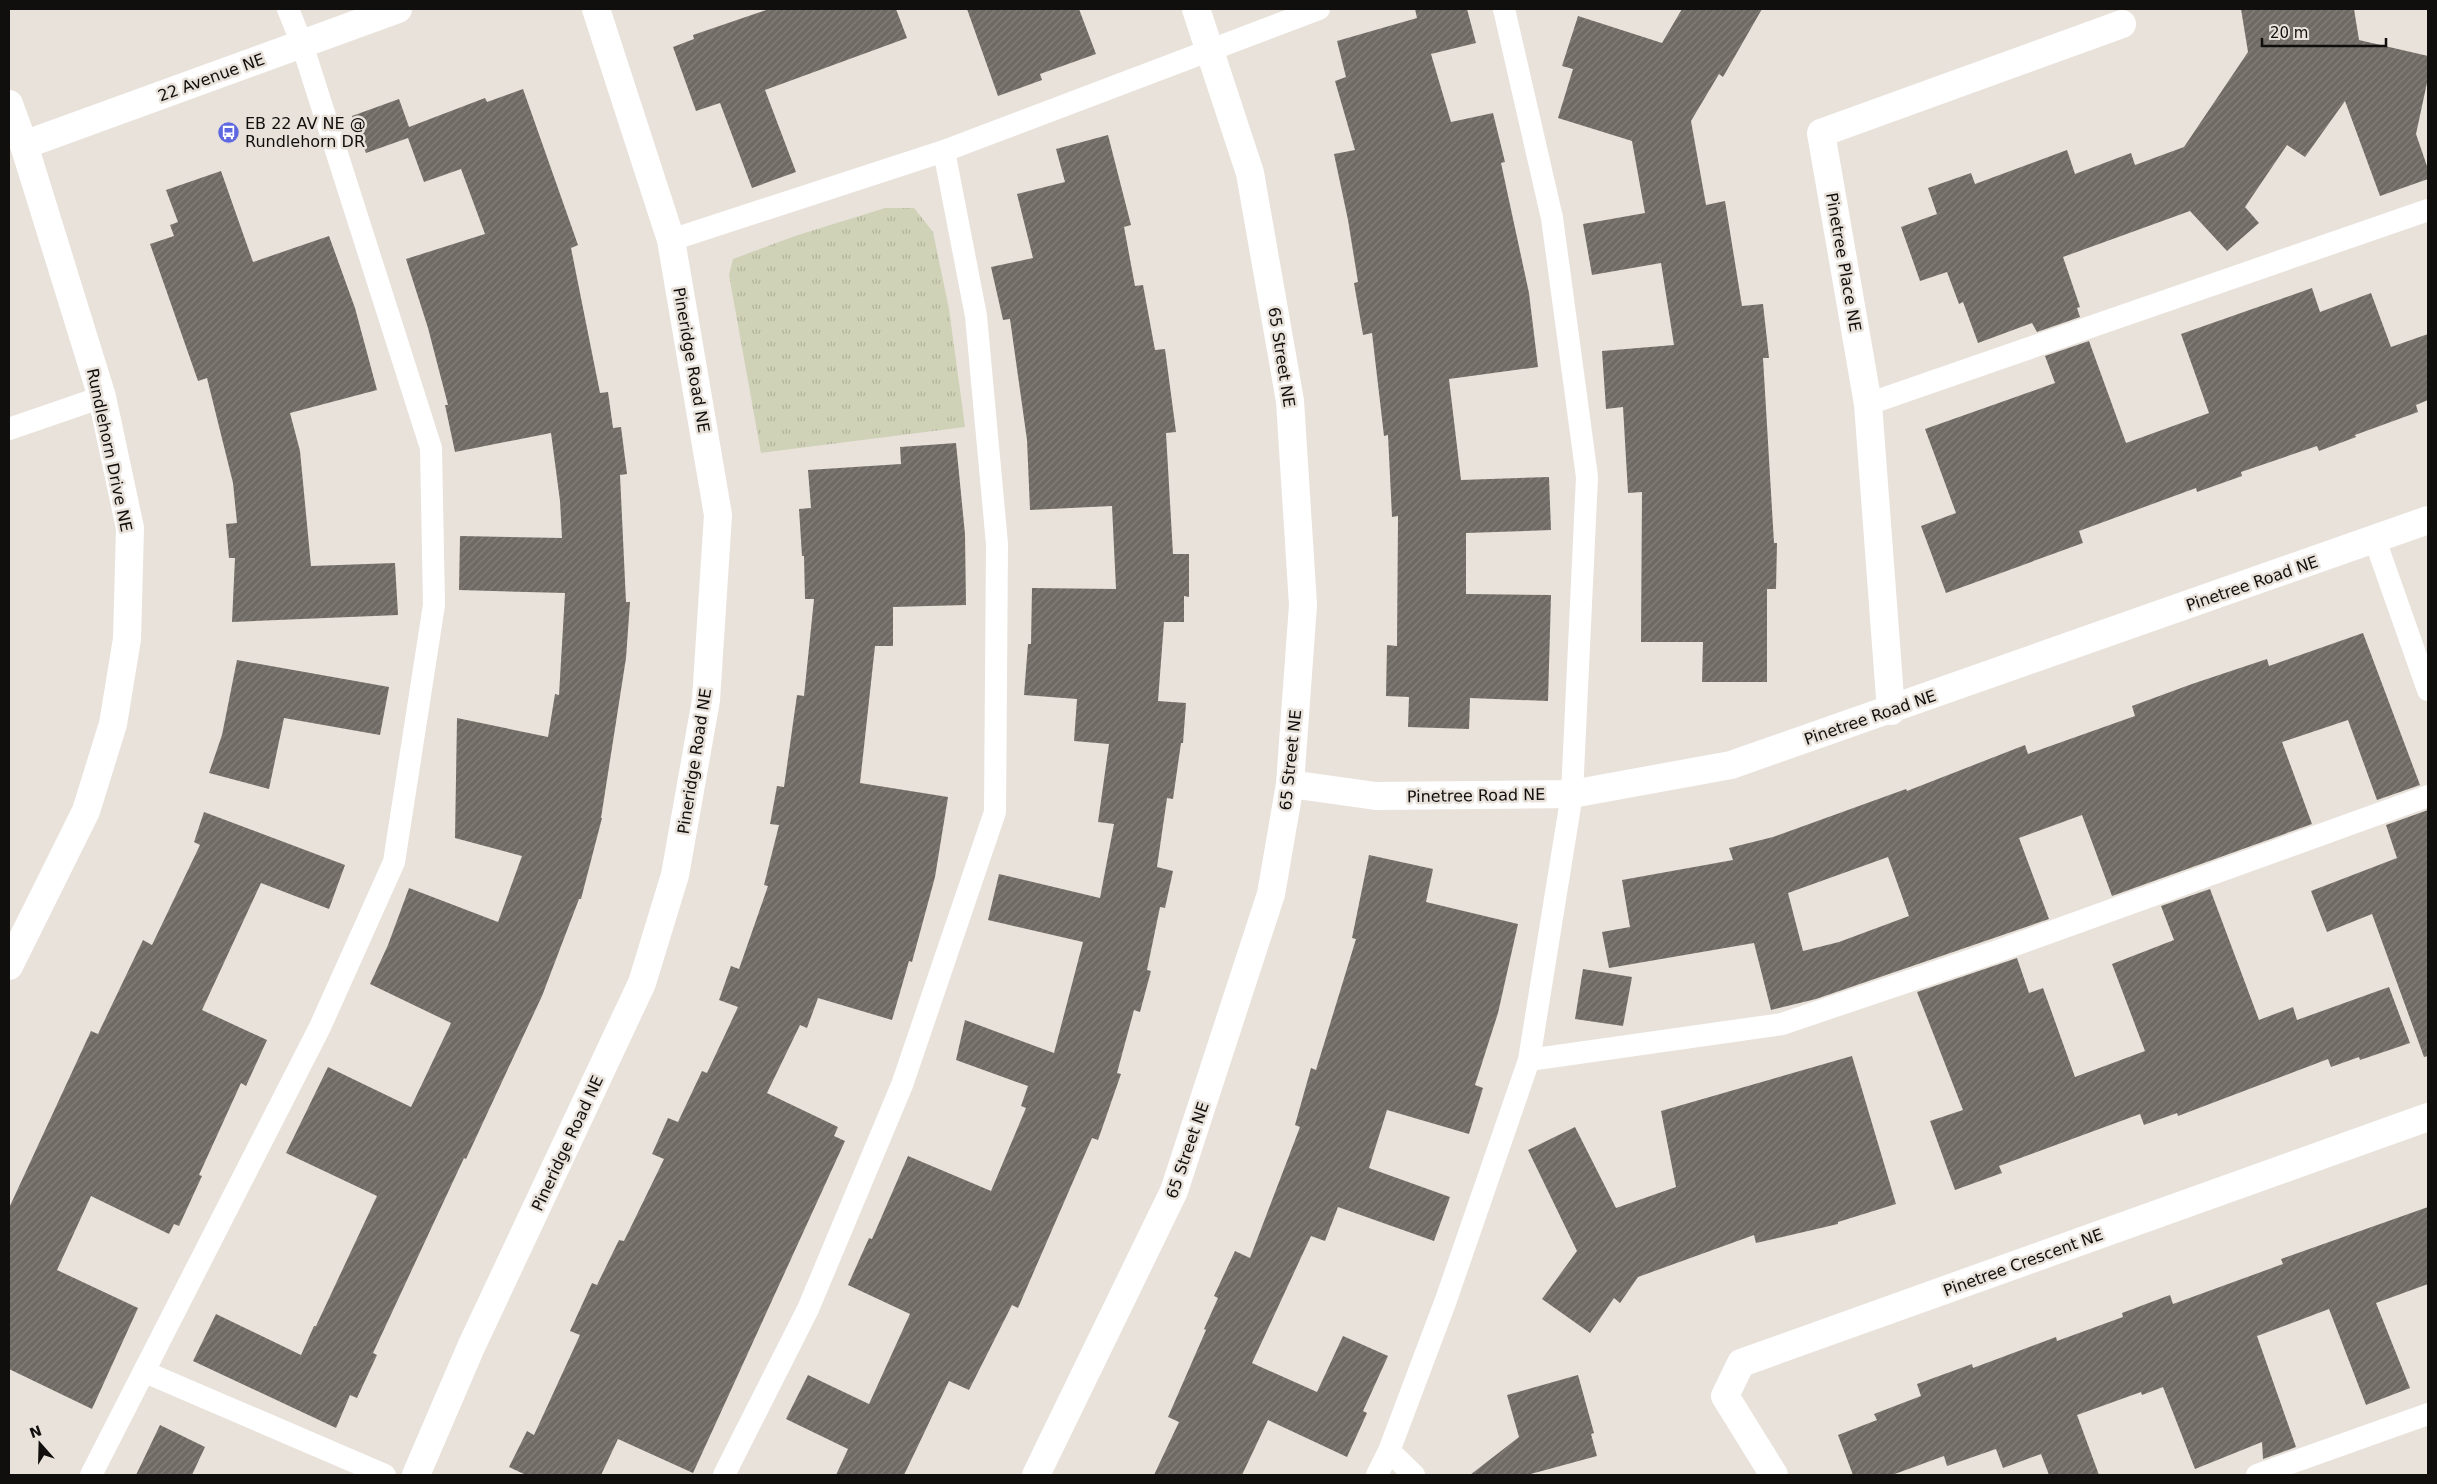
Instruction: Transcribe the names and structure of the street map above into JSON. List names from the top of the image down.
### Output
{
  "streets": {
    "street": [
      "22 Avenue NE",
      "Pinetree Place NE",
      "65 Street NE",
      "Pineridge Road NE",
      "Rundlehorn Drive NE",
      "Pinetree Road NE",
      "Pinetree Crescent NE"
    ]
  },
  "crossings": [
    ["22 Avenue NE", "Rundlehorn Drive NE"],
    ["Pinetree Place NE", "Pinetree Road NE"],
    ["65 Street NE", "Pinetree Road NE"]
  ],
  "places": {
    "bus stop": ["EB 22 AV NE @ Rundlehorn DR"]
  },
  "scale_bar": "20 m",
  "north": "top"
}
